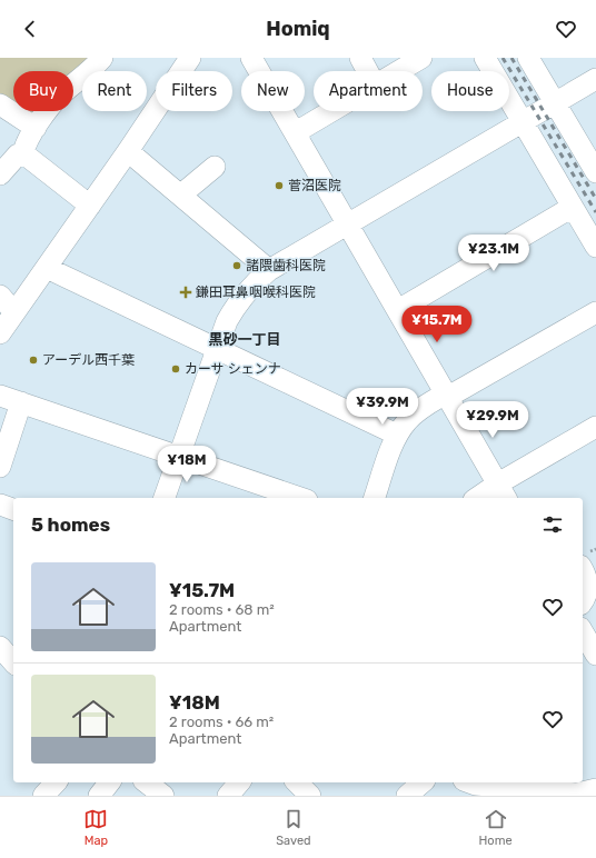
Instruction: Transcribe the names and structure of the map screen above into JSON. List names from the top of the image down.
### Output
{
  "districts": ["黒砂一丁目"],
  "places": {
    "other": [
      "菅沼医院",
      "諸隈歯科医院",
      "アーデル西千葉",
      "カーサ シェンナ"
    ],
    "health": ["鎌田耳鼻咽喉科医院"]
  },
  "page": {
    "header": "Homiq",
    "chip": [
      "Buy",
      "Rent",
      "Filters",
      "New",
      "Apartment",
      "House"
    ],
    "price": [
      "¥23.1M",
      "¥15.7M",
      "¥39.9M",
      "¥29.9M",
      "¥18M"
    ],
    "heading": "5 homes",
    "list": [
      {
        "name": "¥15.7M",
        "note": "2 rooms · 68 m² · Apartment"
      },
      {
        "name": "¥18M",
        "note": "2 rooms · 66 m² · Apartment"
      }
    ],
    "tabs": ["Map", "Saved", "Home"]
  }
}
